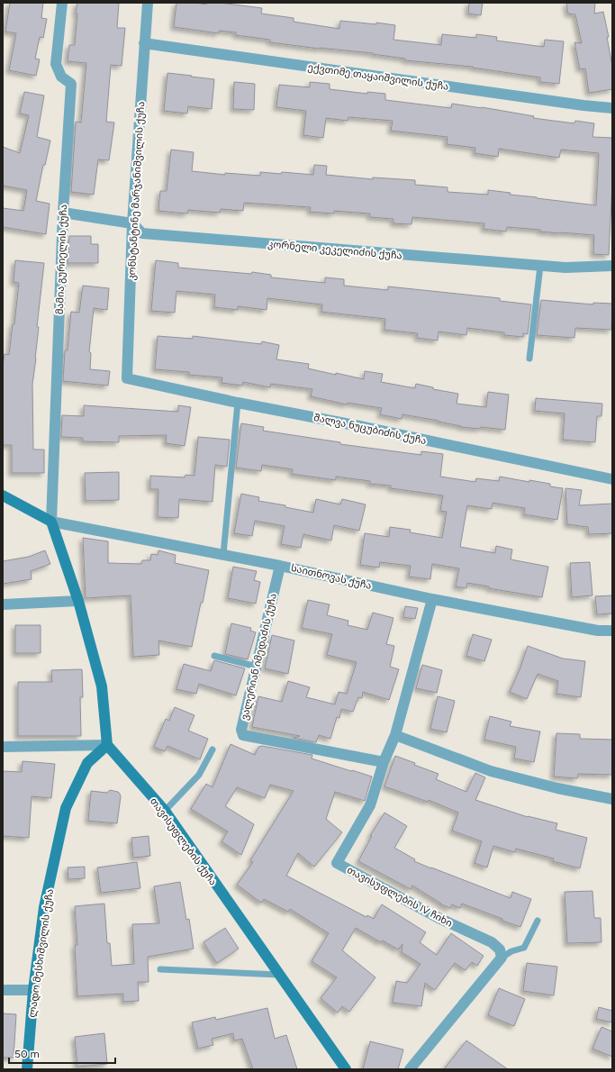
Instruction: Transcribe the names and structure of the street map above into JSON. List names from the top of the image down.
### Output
{
  "streets": {
    "street": [
      "ექვთიმე თაყაიშვილის ქუჩა",
      "კონსტანტინე მარჯანიშვილის ქუჩა",
      "კორნელი კეკელიძის ქუჩა",
      "მამია გურიელის ქუჩა",
      "შალვა ნუცუბიძის ქუჩა",
      "საითნოვას ქუჩა",
      "ვალერიან იმედაძის ქუჩა",
      "თავისუფლების ქუჩა",
      "თავისუფლების IV ჩიხი",
      "ლადო მესხიშვილის ქუჩა"
    ]
  },
  "crossings": [
    ["ექვთიმე თაყაიშვილის ქუჩა", "კონსტანტინე მარჯანიშვილის ქუჩა"],
    ["კონსტანტინე მარჯანიშვილის ქუჩა", "კორნელი კეკელიძის ქუჩა"],
    ["კონსტანტინე მარჯანიშვილის ქუჩა", "შალვა ნუცუბიძის ქუჩა"],
    ["კორნელი კეკელიძის ქუჩა", "მამია გურიელის ქუჩა"],
    ["მამია გურიელის ქუჩა", "საითნოვას ქუჩა"],
    ["საითნოვას ქუჩა", "ვალერიან იმედაძის ქუჩა"],
    ["საითნოვას ქუჩა", "თავისუფლების IV ჩიხი"],
    ["ვალერიან იმედაძის ქუჩა", "თავისუფლების IV ჩიხი"],
    ["თავისუფლების ქუჩა", "ლადო მესხიშვილის ქუჩა"]
  ],
  "scale_bar": "50 m"
}
